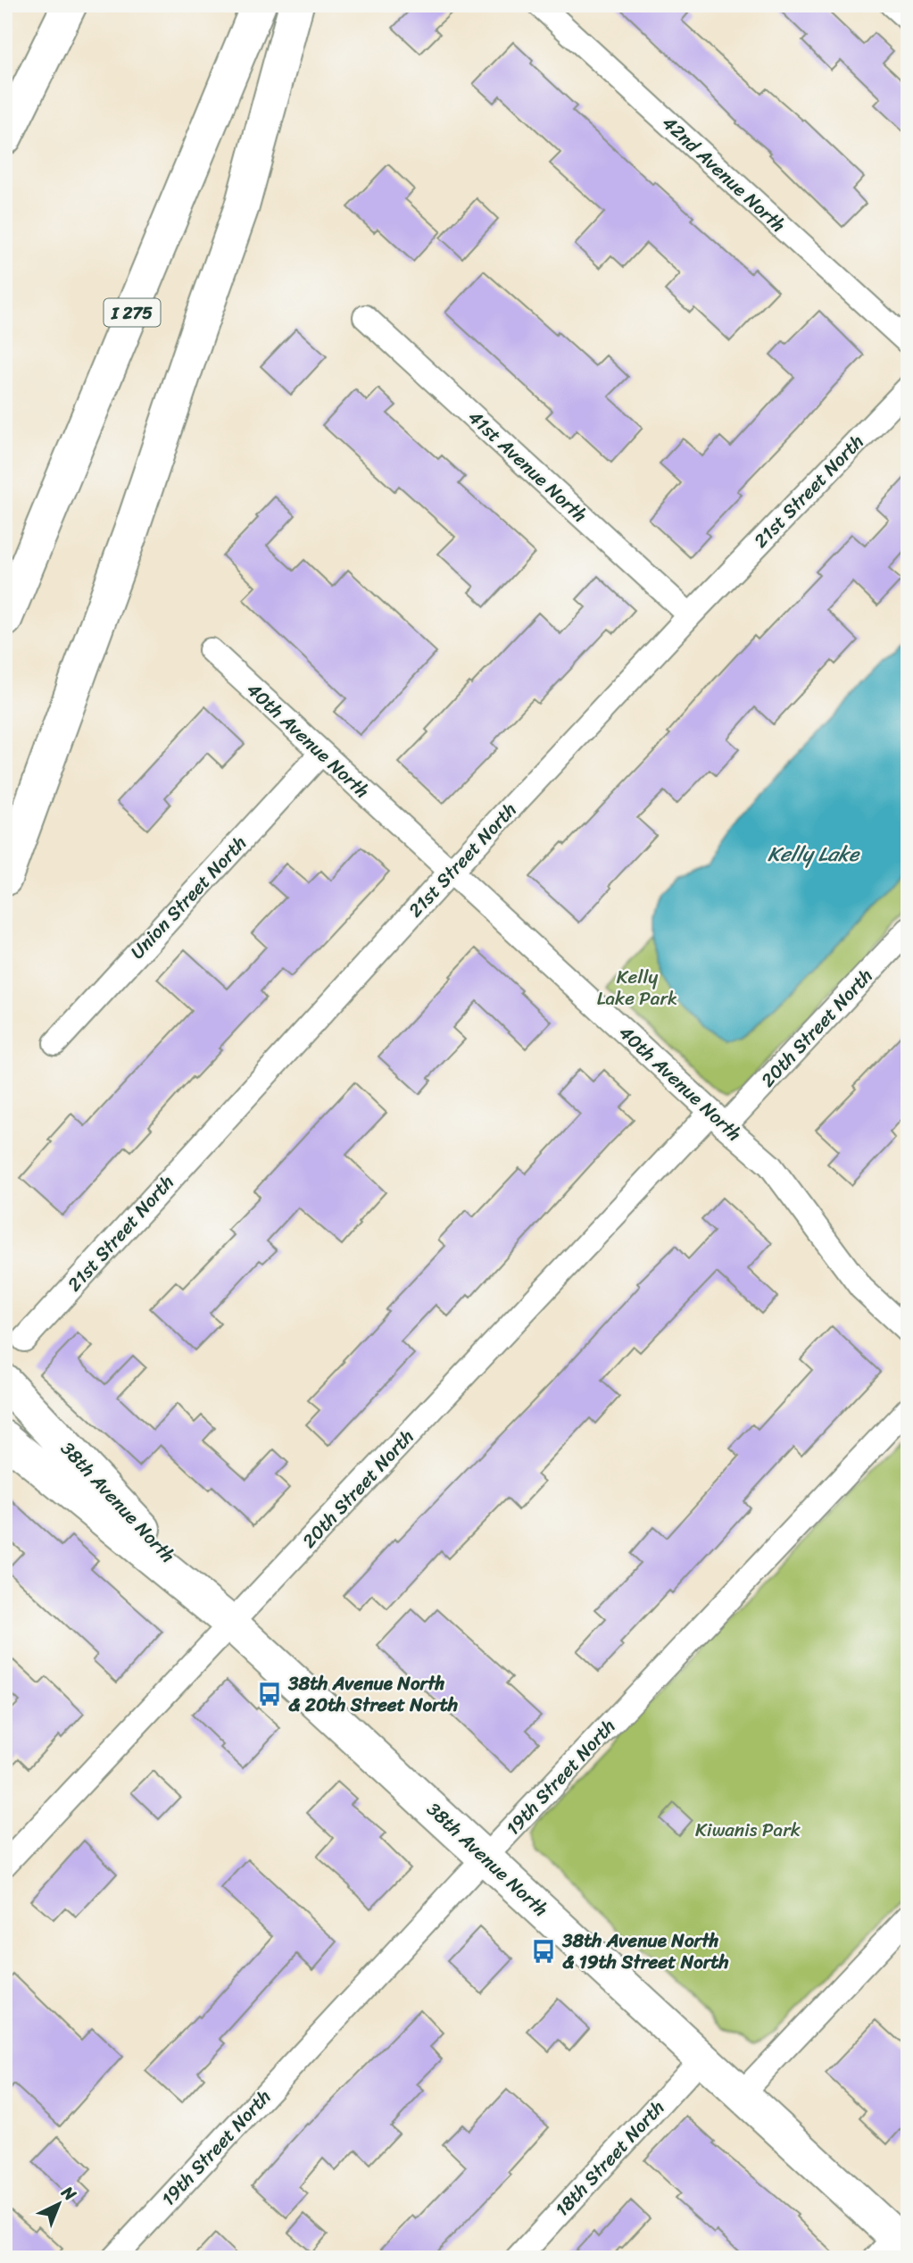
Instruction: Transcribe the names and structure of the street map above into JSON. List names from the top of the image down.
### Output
{
  "streets": {
    "main road": ["I 275", "38th Avenue North"],
    "street": [
      "42nd Avenue North",
      "41st Avenue North",
      "21st Street North",
      "40th Avenue North",
      "Union Street North",
      "20th Street North",
      "19th Street North",
      "18th Street North"
    ]
  },
  "crossings": [
    ["41st Avenue North", "21st Street North"],
    ["21st Street North", "40th Avenue North"],
    ["40th Avenue North", "Union Street North"],
    ["40th Avenue North", "20th Street North"],
    ["20th Street North", "38th Avenue North"],
    ["38th Avenue North", "19th Street North"],
    ["38th Avenue North", "18th Street North"]
  ],
  "water": ["Kelly Lake"],
  "parks": ["Kelly Lake Park", "Kiwanis Park"],
  "places": {
    "bus stop": ["38th Avenue North & 20th Street North", "38th Avenue North & 19th Street North"]
  },
  "north": "top right"
}
